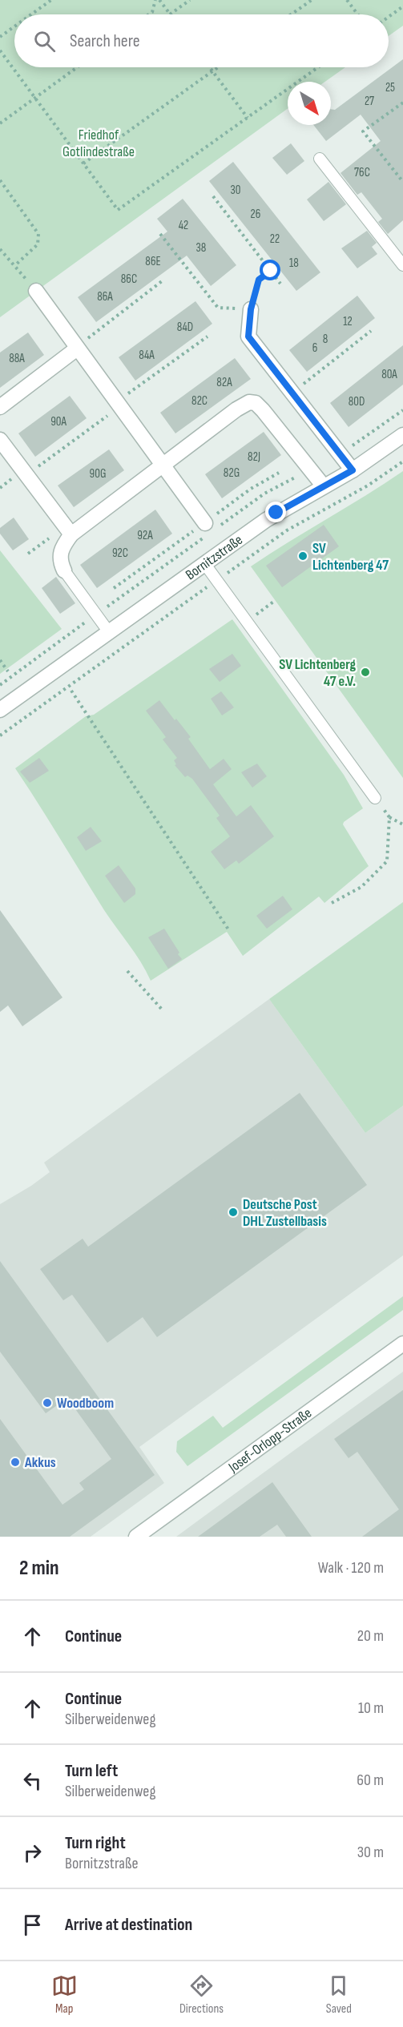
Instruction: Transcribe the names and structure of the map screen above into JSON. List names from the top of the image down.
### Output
{
  "streets": {
    "street": ["Bornitzstraße", "Josef-Orlopp-Straße"]
  },
  "parks": ["Friedhof Gotlindestraße"],
  "places": [
    "SV Lichtenberg 47",
    "SV Lichtenberg 47 e.V.",
    "Deutsche Post DHL Zustellbasis",
    "Woodboom",
    "Akkus"
  ],
  "house_numbers": [
    "25",
    "27",
    "76C",
    "30",
    "26",
    "42",
    "22",
    "38",
    "86E",
    "18",
    "86C",
    "86A",
    "12",
    "84D",
    "8",
    "6",
    "84A",
    "88A",
    "80A",
    "82A",
    "82C",
    "80D",
    "90A",
    "82J",
    "82G",
    "90G",
    "92A",
    "92C"
  ],
  "north": "bottom right",
  "page": {
    "search": "Search here",
    "heading": ["2 min", "Walk · 120 m"],
    "list": [
      ["Continue", "20 m"],
      ["Continue", "Silberweidenweg", "10 m"],
      ["Turn left", "Silberweidenweg", "60 m"],
      ["Turn right", "Bornitzstraße", "30 m"],
      "Arrive at destination"
    ],
    "nav": ["Map", "Directions", "Saved"]
  }
}
